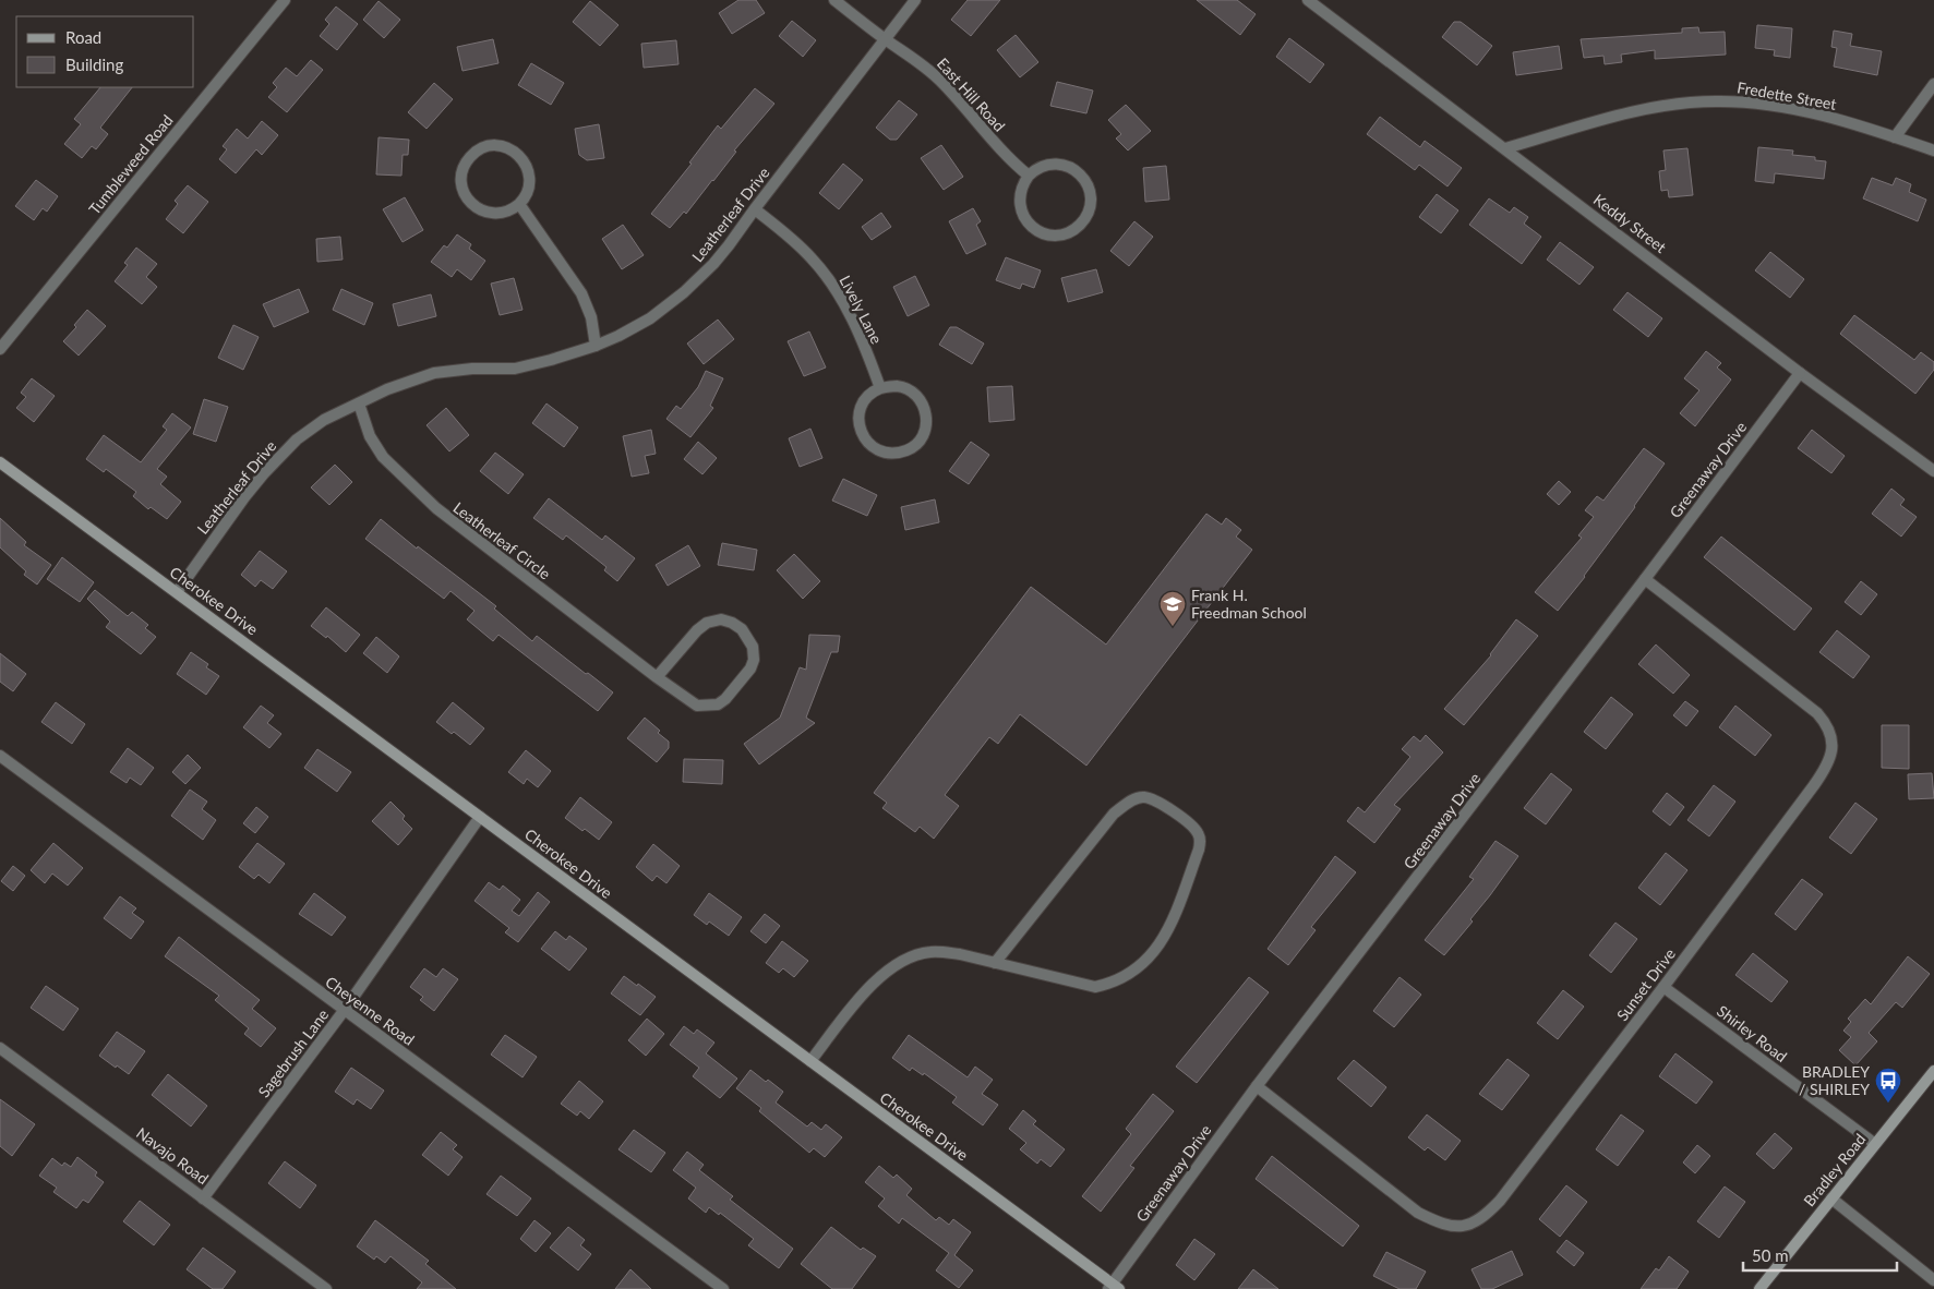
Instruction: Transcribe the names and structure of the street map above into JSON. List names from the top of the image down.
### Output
{
  "streets": {
    "street": [
      "East Hill Road",
      "Fredette Street",
      "Tumbleweed Road",
      "Leatherleaf Drive",
      "Keddy Street",
      "Lively Lane",
      "Greenaway Drive",
      "Leatherleaf Circle",
      "Cherokee Drive",
      "Sunset Drive",
      "Cheyenne Road",
      "Shirley Road",
      "Sagebrush Lane",
      "Navajo Road",
      "Bradley Road"
    ]
  },
  "crossings": [
    ["East Hill Road", "Leatherleaf Drive"],
    ["Fredette Street", "Keddy Street"],
    ["Leatherleaf Drive", "Lively Lane"],
    ["Leatherleaf Drive", "Leatherleaf Circle"],
    ["Leatherleaf Drive", "Cherokee Drive"],
    ["Keddy Street", "Greenaway Drive"],
    ["Greenaway Drive", "Cherokee Drive"],
    ["Greenaway Drive", "Sunset Drive"],
    ["Cherokee Drive", "Sagebrush Lane"],
    ["Sunset Drive", "Shirley Road"],
    ["Cheyenne Road", "Sagebrush Lane"],
    ["Shirley Road", "Bradley Road"],
    ["Sagebrush Lane", "Navajo Road"]
  ],
  "places": {
    "school or university": ["Frank H. Freedman School"],
    "bus stop": ["BRADLEY / SHIRLEY"]
  },
  "legend": ["Road", "Building"],
  "scale_bar": "50 m"
}
